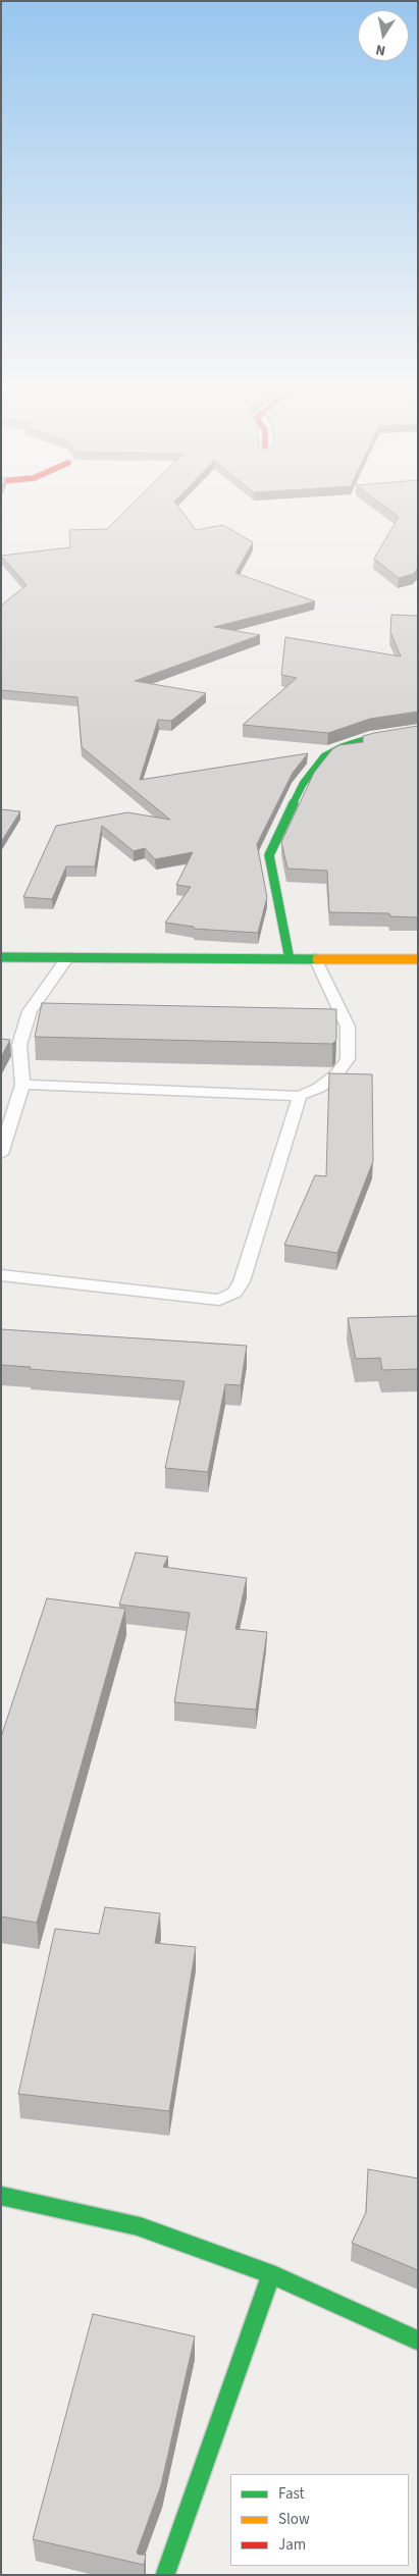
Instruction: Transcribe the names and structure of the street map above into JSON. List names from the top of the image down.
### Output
{
  "legend": ["Fast", "Slow", "Jam"],
  "north": "bottom"
}
